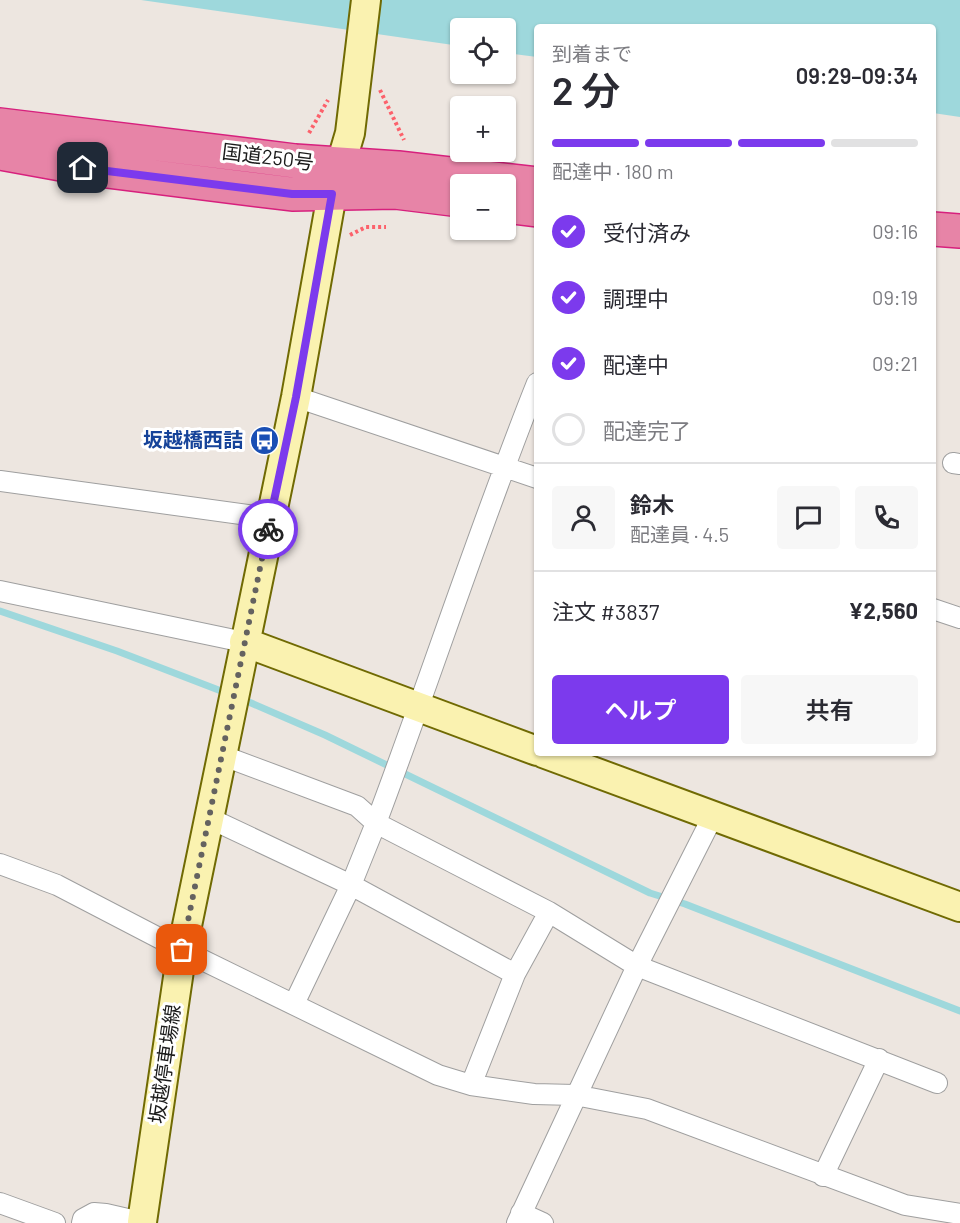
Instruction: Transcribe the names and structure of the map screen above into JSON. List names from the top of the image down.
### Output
{
  "streets": {
    "highway": ["国道250号"],
    "main road": ["坂越停車場線"]
  },
  "crossings": [
    ["国道250号", "坂越停車場線"]
  ],
  "places": {
    "bus stop": ["坂越橋西詰"]
  },
  "page": {
    "map_buttons": ["+", "−"],
    "heading": ["2 分", "到着まで", "09:29–09:34"],
    "panel": [
      "鈴木",
      "配達員 · 4.5",
      "注文 #3837",
      "¥2,560"
    ],
    "bar": "配達中 · 180 m",
    "list": [
      ["受付済み", "09:16"],
      ["調理中", "09:19"],
      ["配達中", "09:21"],
      "配達完了"
    ],
    "buttons": ["ヘルプ", "共有"]
  }
}
